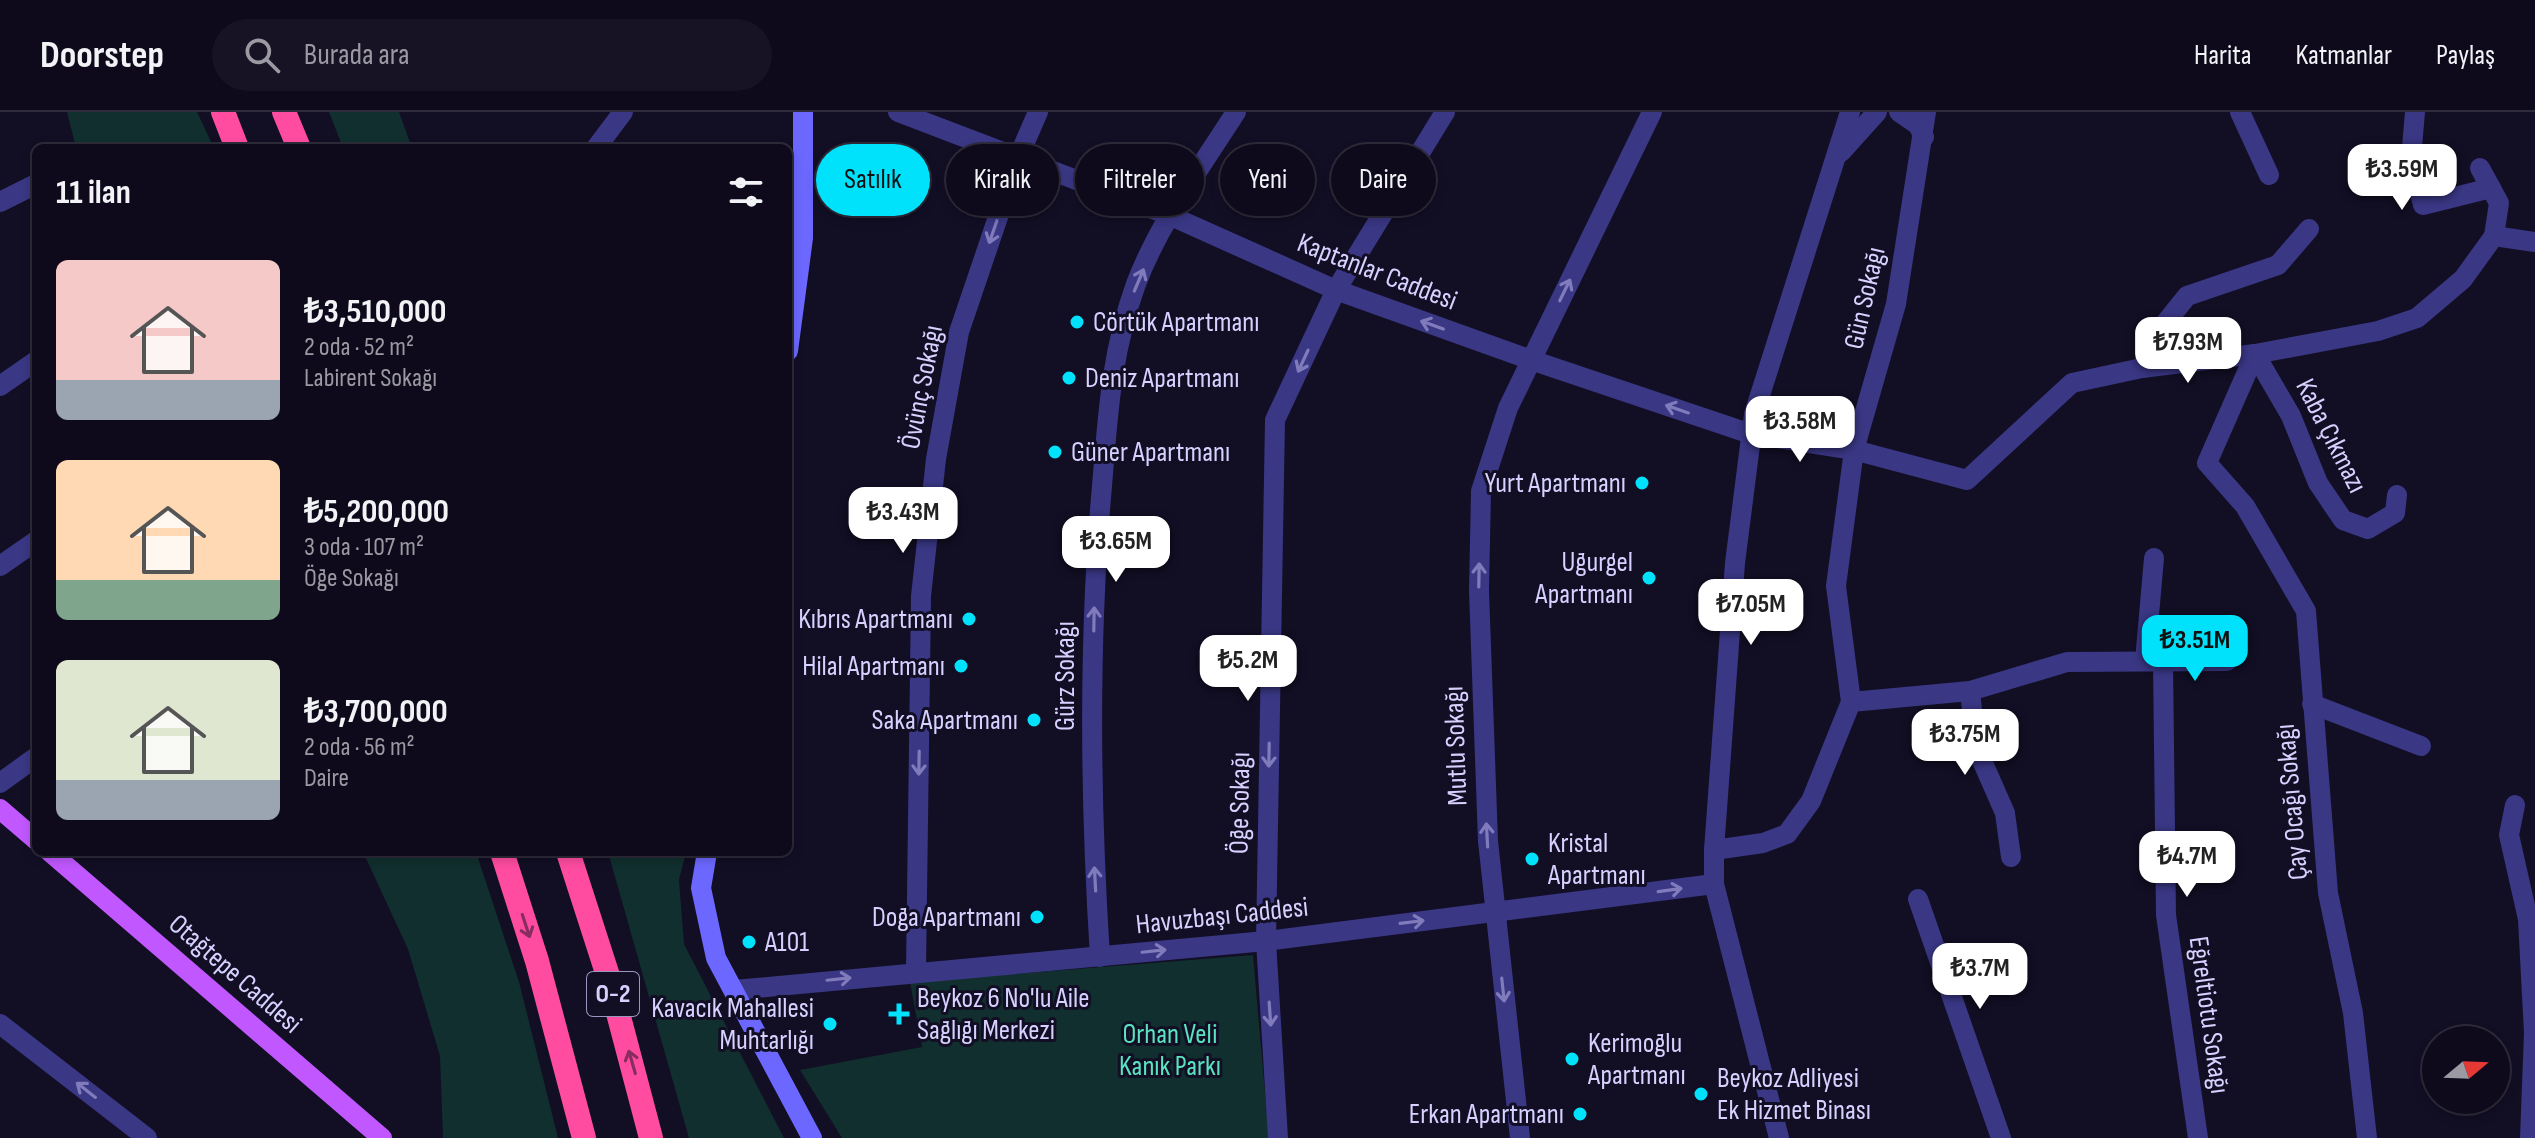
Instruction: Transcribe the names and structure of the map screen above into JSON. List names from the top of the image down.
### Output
{
  "streets": {
    "highway": ["O-2"],
    "main road": ["Otağtepe Caddesi"],
    "street": [
      "Kaptanlar Caddesi",
      "Gün Sokağı",
      "Övünç Sokağı",
      "Kaba Çıkmazı",
      "Gürz Sokağı",
      "Mutlu Sokağı",
      "Çay Ocağı Sokağı",
      "Öḡe Sokağı",
      "Havuzbaşı Caddesi",
      "Eğreltiotu Sokağı"
    ]
  },
  "crossings": [
    ["Kaptanlar Caddesi", "Gün Sokağı"],
    ["Kaptanlar Caddesi", "Gürz Sokağı"],
    ["Kaptanlar Caddesi", "Mutlu Sokağı"],
    ["Kaptanlar Caddesi", "Öḡe Sokağı"],
    ["Övünç Sokağı", "Havuzbaşı Caddesi"],
    ["Kaba Çıkmazı", "Çay Ocağı Sokağı"],
    ["Gürz Sokağı", "Havuzbaşı Caddesi"],
    ["Mutlu Sokağı", "Havuzbaşı Caddesi"],
    ["Öḡe Sokağı", "Havuzbaşı Caddesi"]
  ],
  "one_way": [
    "Kaptanlar Caddesi",
    "Övünç Sokağı",
    "Gürz Sokağı",
    "Öḡe Sokağı",
    "Havuzbaşı Caddesi"
  ],
  "parks": ["Orhan Veli Kanık Parkı"],
  "places": {
    "other": [
      "Cörtük Apartmanı",
      "Deniz Apartmanı",
      "Güner Apartmanı",
      "Yurt Apartmanı",
      "Uḡurgel Apartmanı",
      "Kıbrıs Apartmanı",
      "Hilal Apartmanı",
      "Saka Apartmanı",
      "Kristal Apartmanı",
      "Doḡa Apartmanı",
      "A101",
      "Kavacık Mahallesi Muhtarlığı",
      "Kerimoḡlu Apartmanı",
      "Beykoz Adliyesi Ek Hizmet Binası",
      "Erkan Apartmanı"
    ],
    "health": ["Beykoz 6 No'lu Aile Saḡlıḡı Merkezi"]
  },
  "north": "right",
  "page": {
    "header": "Doorstep",
    "search": "Burada ara",
    "nav": ["Harita", "Katmanlar", "Paylaş"],
    "price": [
      "₺3.59M",
      "₺7.93M",
      "₺3.58M",
      "₺3.43M",
      "₺3.65M",
      "₺7.05M",
      "₺3.51M",
      "₺5.2M",
      "₺3.75M",
      "₺4.7M",
      "₺3.7M"
    ],
    "chip": [
      "Satılık",
      "Kiralık",
      "Filtreler",
      "Yeni",
      "Daire"
    ],
    "heading": "11 ilan",
    "list": [
      {
        "name": "₺3,510,000",
        "note": "2 oda · 52 m² · Labirent Sokağı"
      },
      {
        "name": "₺5,200,000",
        "note": "3 oda · 107 m² · Öḡe Sokağı"
      },
      {
        "name": "₺3,700,000",
        "note": "2 oda · 56 m² · Daire"
      }
    ]
  }
}
